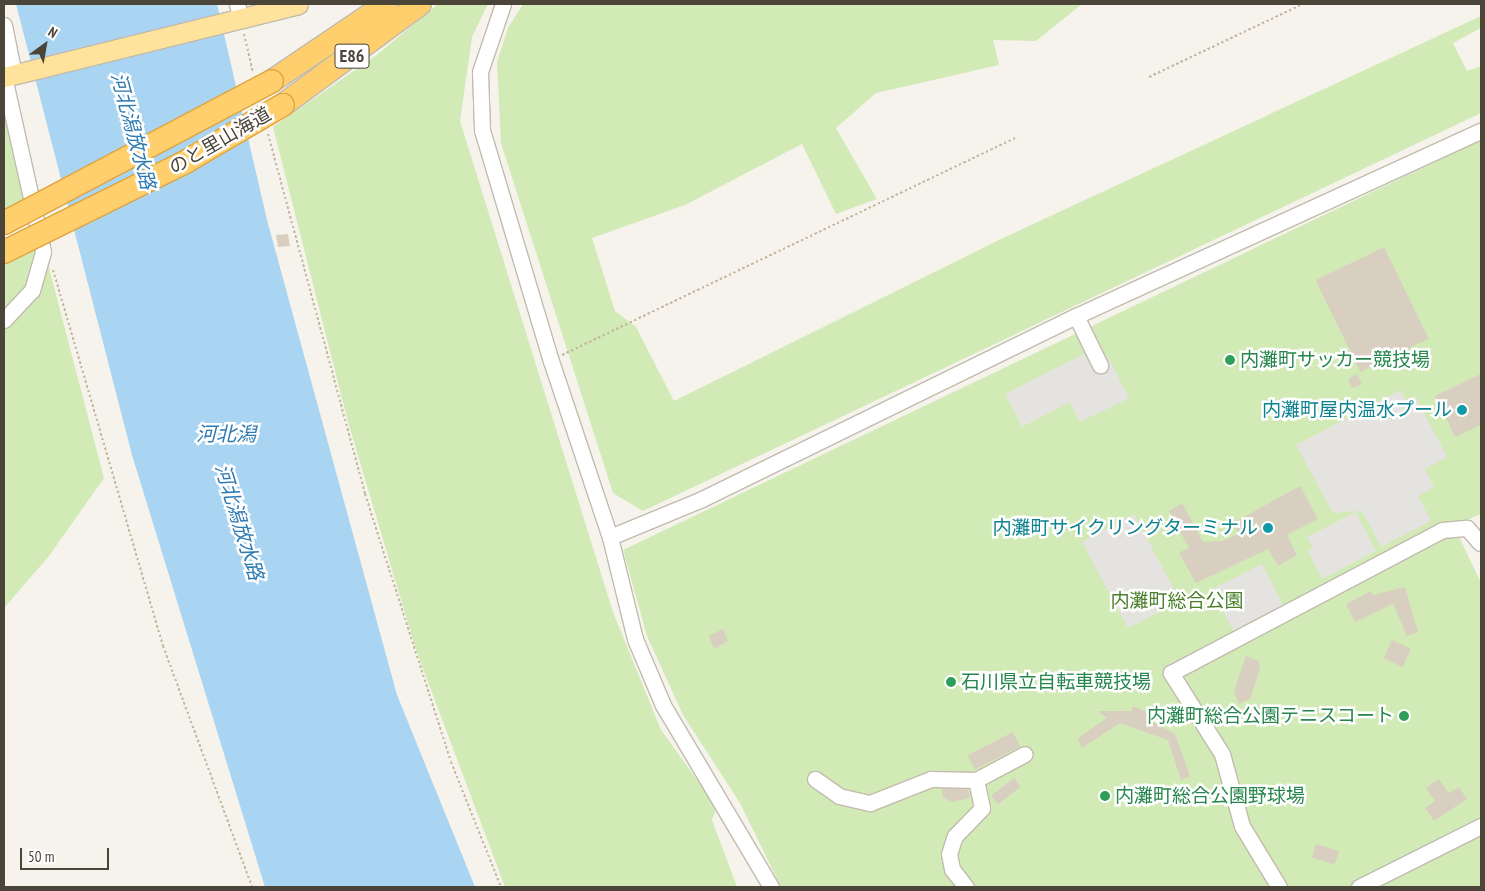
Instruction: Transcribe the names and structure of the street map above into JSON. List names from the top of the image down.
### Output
{
  "streets": {
    "highway": ["E86", "のと里山海道"]
  },
  "water": ["河北潟放水路", "河北潟"],
  "parks": ["内灘町総合公園"],
  "places": [
    "内灘町サッカー競技場",
    "内灘町屋内温水プール",
    "内灘町サイクリングターミナル",
    "石川県立自転車競技場",
    "内灘町総合公園テニスコート",
    "内灘町総合公園野球場"
  ],
  "scale_bar": "50 m",
  "north": "top right"
}
